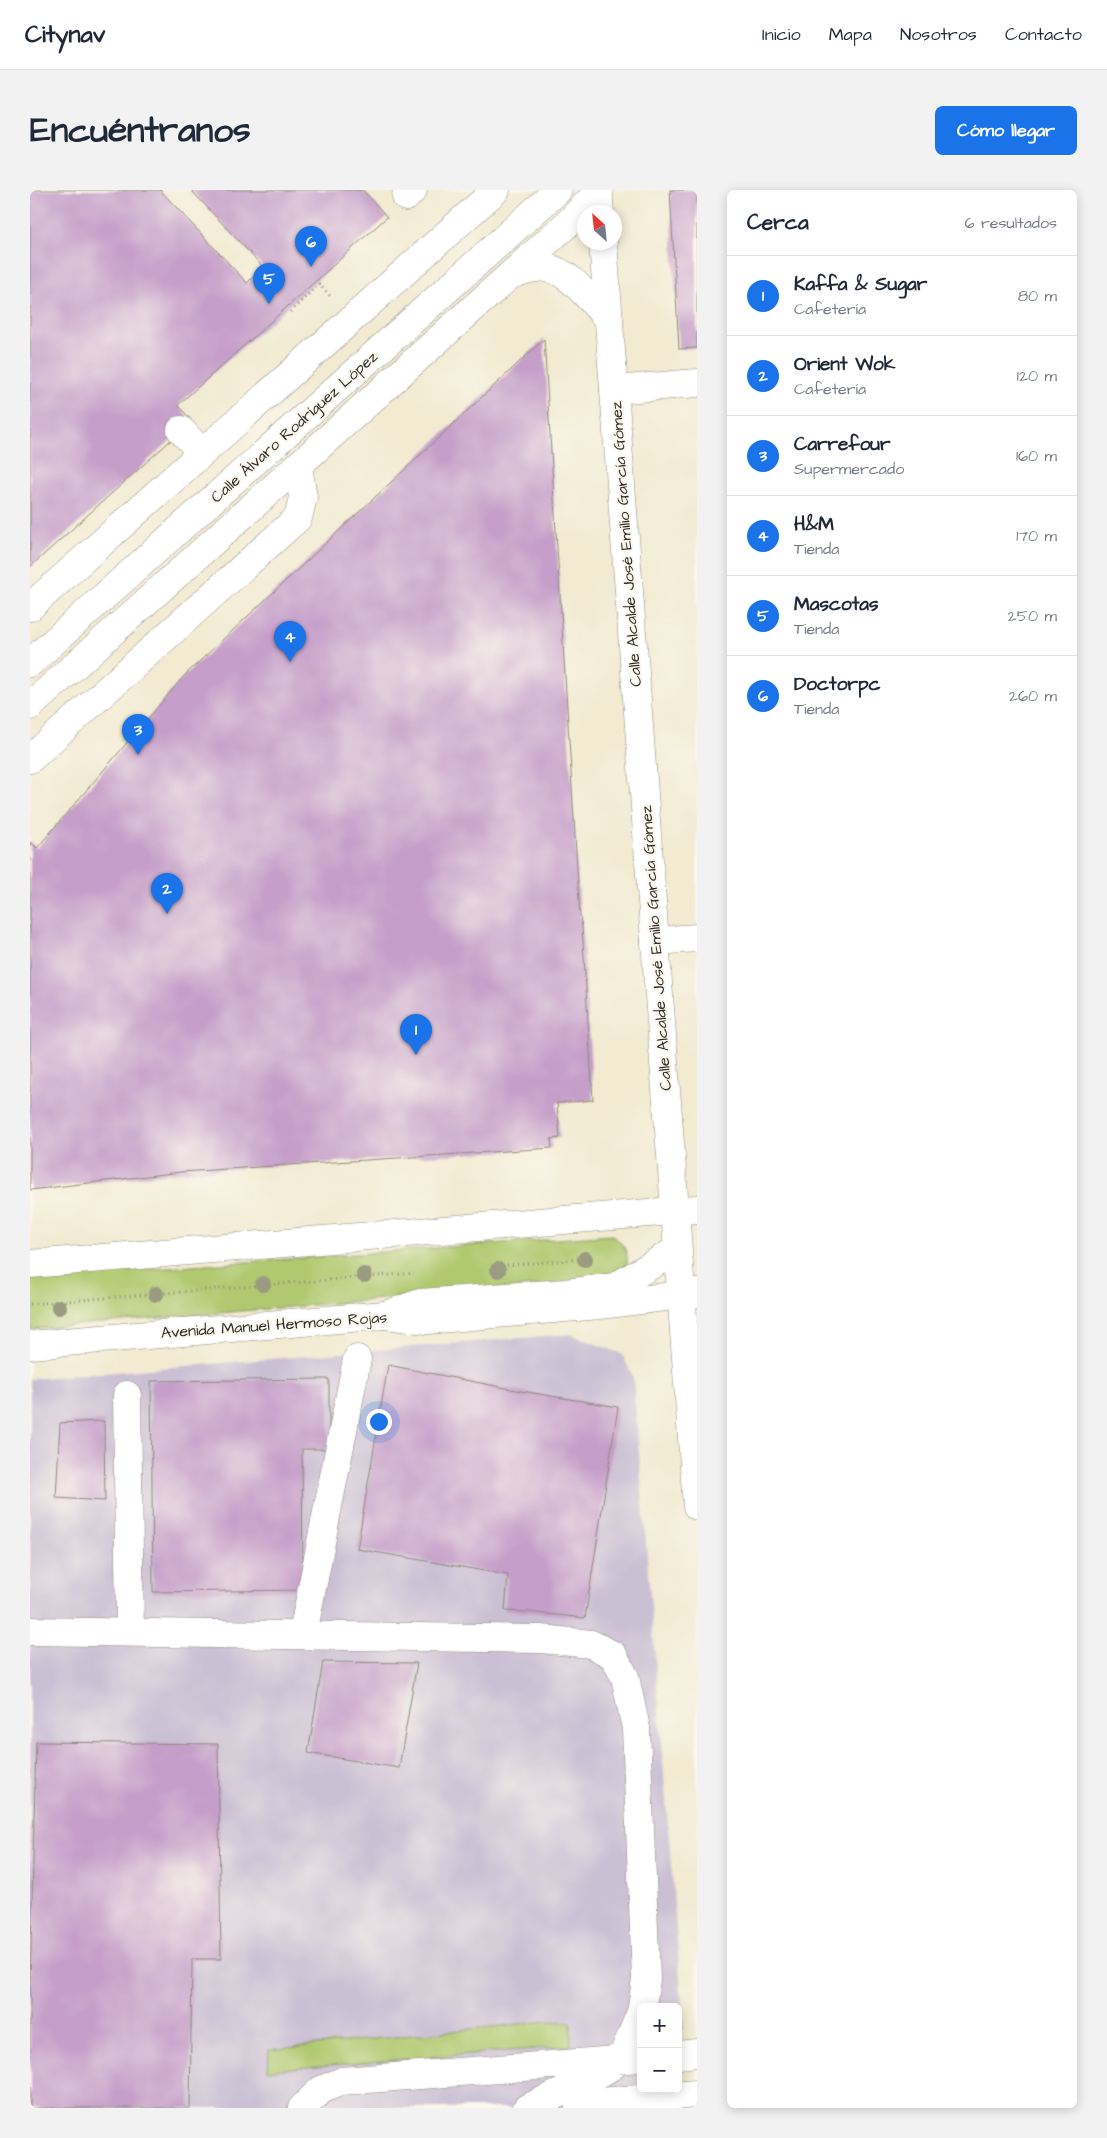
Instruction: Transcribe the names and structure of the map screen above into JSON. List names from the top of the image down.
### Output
{
  "streets": {
    "street": ["Calle Álvaro Rodríguez López", "Calle Alcalde José Emilio García Gómez", "Avenida Manuel Hermoso Rojas"]
  },
  "crossings": [
    ["Calle Álvaro Rodríguez López", "Calle Alcalde José Emilio García Gómez"],
    ["Calle Alcalde José Emilio García Gómez", "Avenida Manuel Hermoso Rojas"]
  ],
  "north": "top left",
  "page": {
    "header": "Citynav",
    "nav": [
      "Inicio",
      "Mapa",
      "Nosotros",
      "Contacto"
    ],
    "title": "Encuéntranos",
    "buttons": "Cómo llegar",
    "heading": ["Cerca", "6 resultados"],
    "pins": [
      "6",
      "5",
      "4",
      "3",
      "2",
      "1"
    ],
    "list": [
      {
        "mark": "1",
        "name": "Kaffa & Sugar",
        "note": "Cafetería",
        "value": "80 m"
      },
      {
        "mark": "2",
        "name": "Orient Wok",
        "note": "Cafetería",
        "value": "120 m"
      },
      {
        "mark": "3",
        "name": "Carrefour",
        "note": "Supermercado",
        "value": "160 m"
      },
      {
        "mark": "4",
        "name": "H&M",
        "note": "Tienda",
        "value": "170 m"
      },
      {
        "mark": "5",
        "name": "Mascotas",
        "note": "Tienda",
        "value": "250 m"
      },
      {
        "mark": "6",
        "name": "Doctorpc",
        "note": "Tienda",
        "value": "260 m"
      }
    ],
    "map_buttons": ["+", "−"]
  }
}
